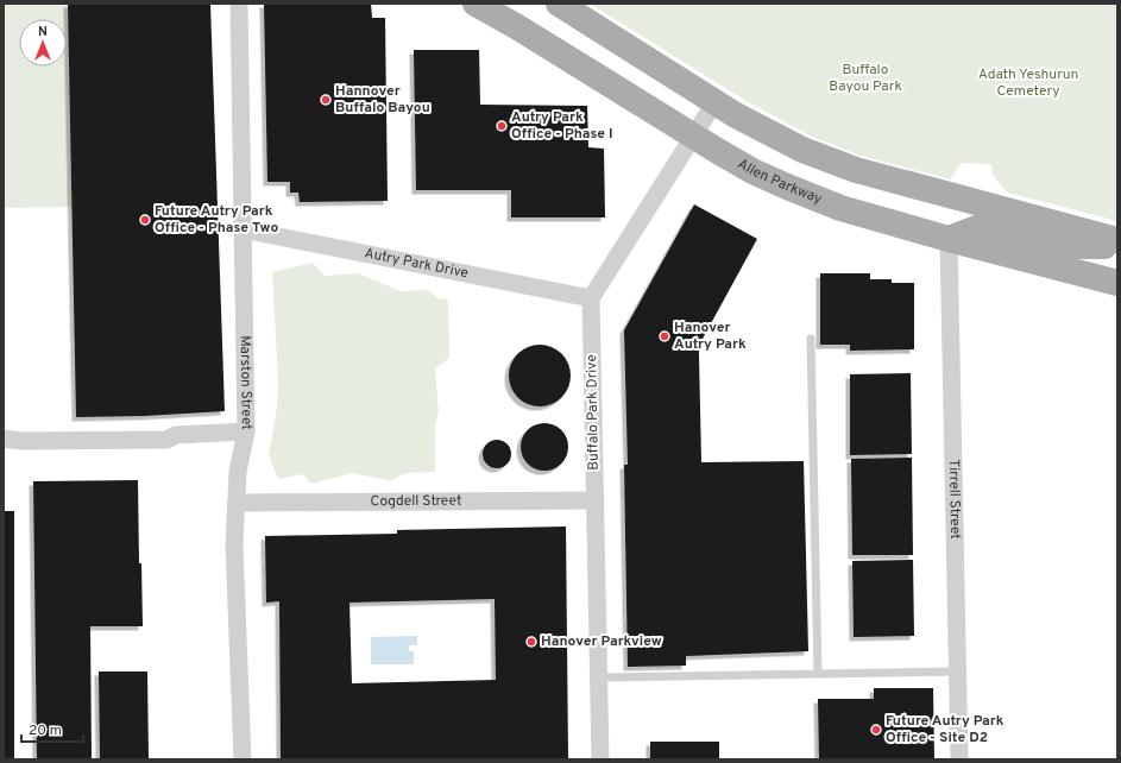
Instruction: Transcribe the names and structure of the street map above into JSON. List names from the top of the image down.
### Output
{
  "streets": {
    "main road": ["Allen Parkway"],
    "street": [
      "Autry Park Drive",
      "Marston Street",
      "Buffalo Park Drive",
      "Tirrell Street",
      "Cogdell Street"
    ]
  },
  "crossings": [
    ["Allen Parkway", "Tirrell Street"],
    ["Autry Park Drive", "Marston Street"],
    ["Autry Park Drive", "Buffalo Park Drive"],
    ["Marston Street", "Cogdell Street"],
    ["Buffalo Park Drive", "Cogdell Street"]
  ],
  "parks": ["Buffalo Bayou Park", "Adath Yeshurun Cemetery"],
  "places": [
    "Hannover Buffalo Bayou",
    "Autry Park Office - Phase I",
    "Future Autry Park Office - Phase Two",
    "Hanover Autry Park",
    "Hanover Parkview",
    "Future Autry Park Office - Site D2"
  ],
  "scale_bar": "20 m",
  "north": "top"
}
